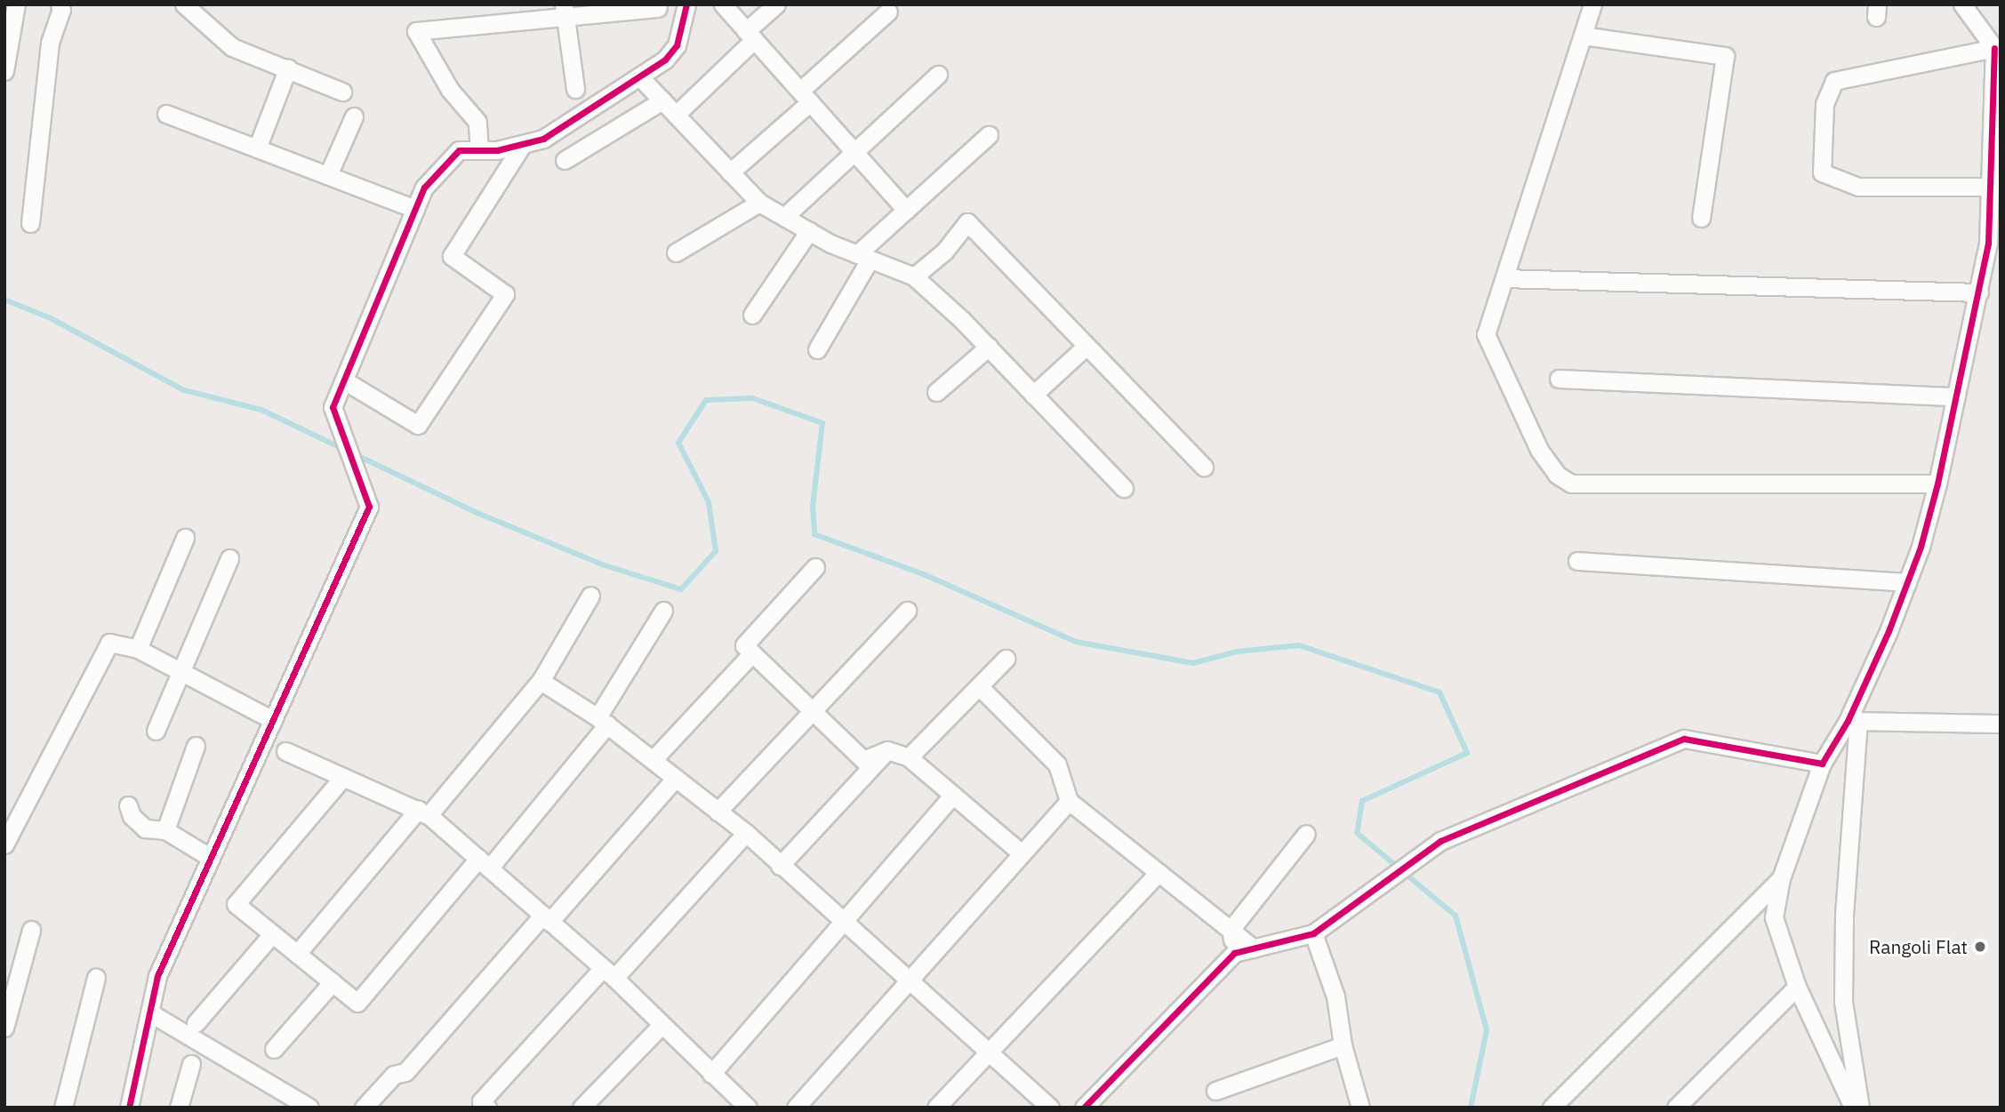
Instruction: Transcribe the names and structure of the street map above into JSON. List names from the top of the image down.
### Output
{
  "places": ["Rangoli Flat"]
}
